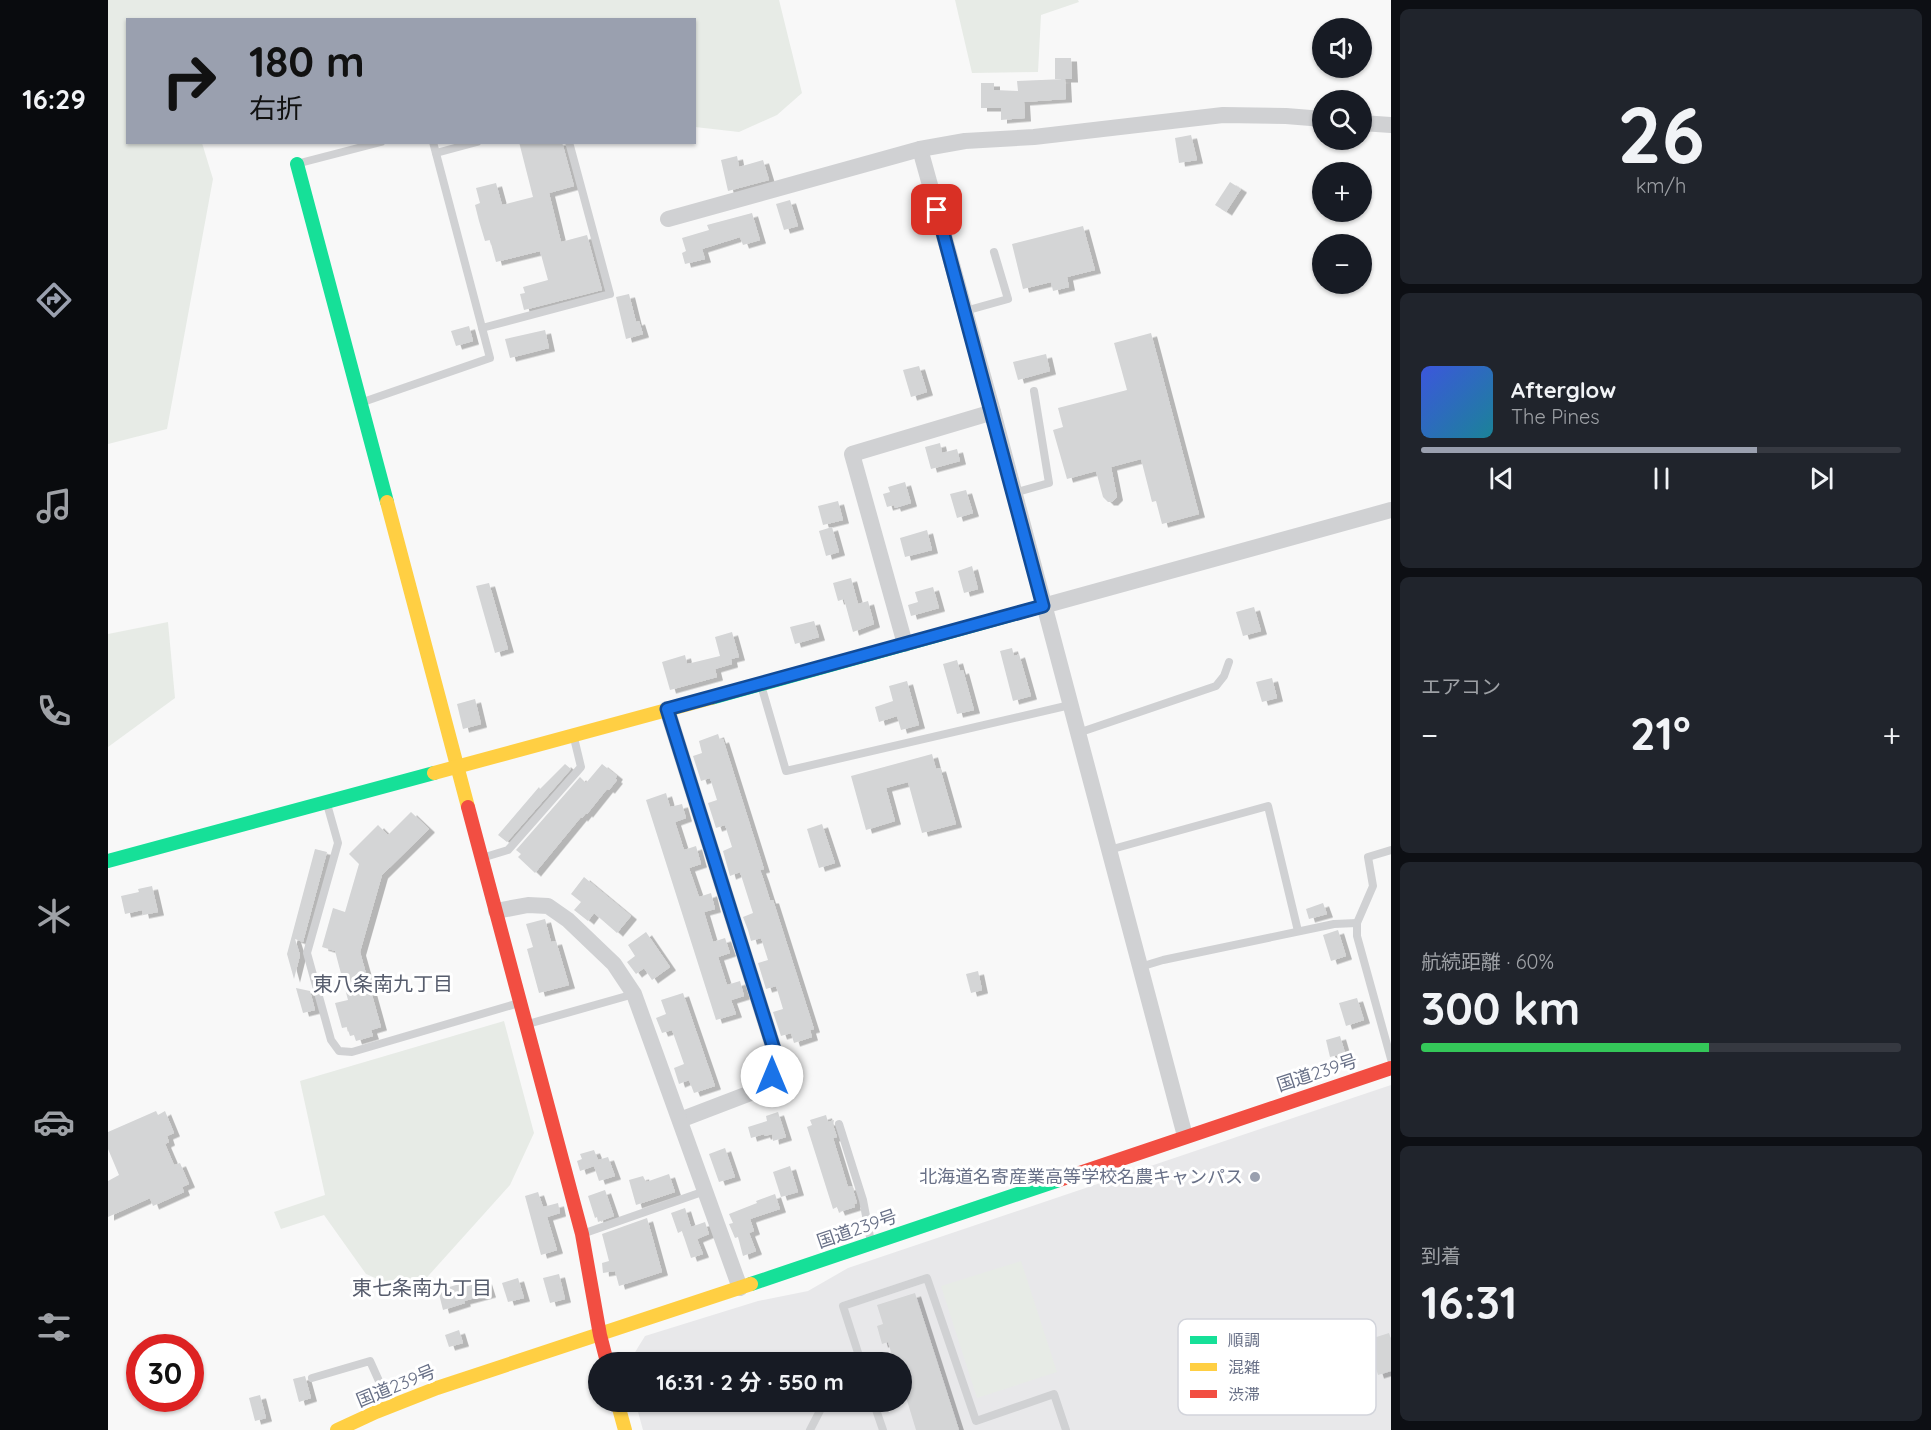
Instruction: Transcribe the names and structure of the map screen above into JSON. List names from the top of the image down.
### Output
{
  "streets": {
    "main road": ["国道239号"]
  },
  "districts": ["東八条南九丁目", "東七条南九丁目"],
  "places": ["北海道名寄産業高等学校名農キャンパス"],
  "legend": ["順調", "混雑", "渋滞"],
  "page": {
    "tabs": "16:29",
    "tile": [
      ["26", "km/h"],
      "エアコン",
      ["航続距離 · 60%", "300 km"],
      ["到着", "16:31"]
    ],
    "map_buttons": ["+", "−"],
    "turn": ["180 m", "右折"],
    "song": ["Afterglow", "The Pines"],
    "heat": ["−", "21°", "+"],
    "limit": "30",
    "trip": "16:31 · 2 分 · 550 m"
  }
}
